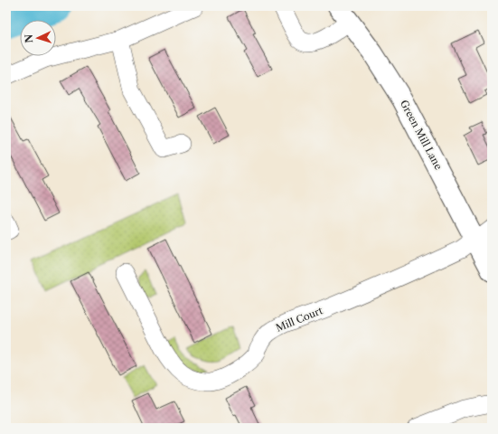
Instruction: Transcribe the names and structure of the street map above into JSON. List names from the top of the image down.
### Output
{
  "streets": {
    "street": ["Green Mill Lane", "Mill Court"]
  },
  "crossings": [
    ["Green Mill Lane", "Mill Court"]
  ],
  "north": "left"
}
